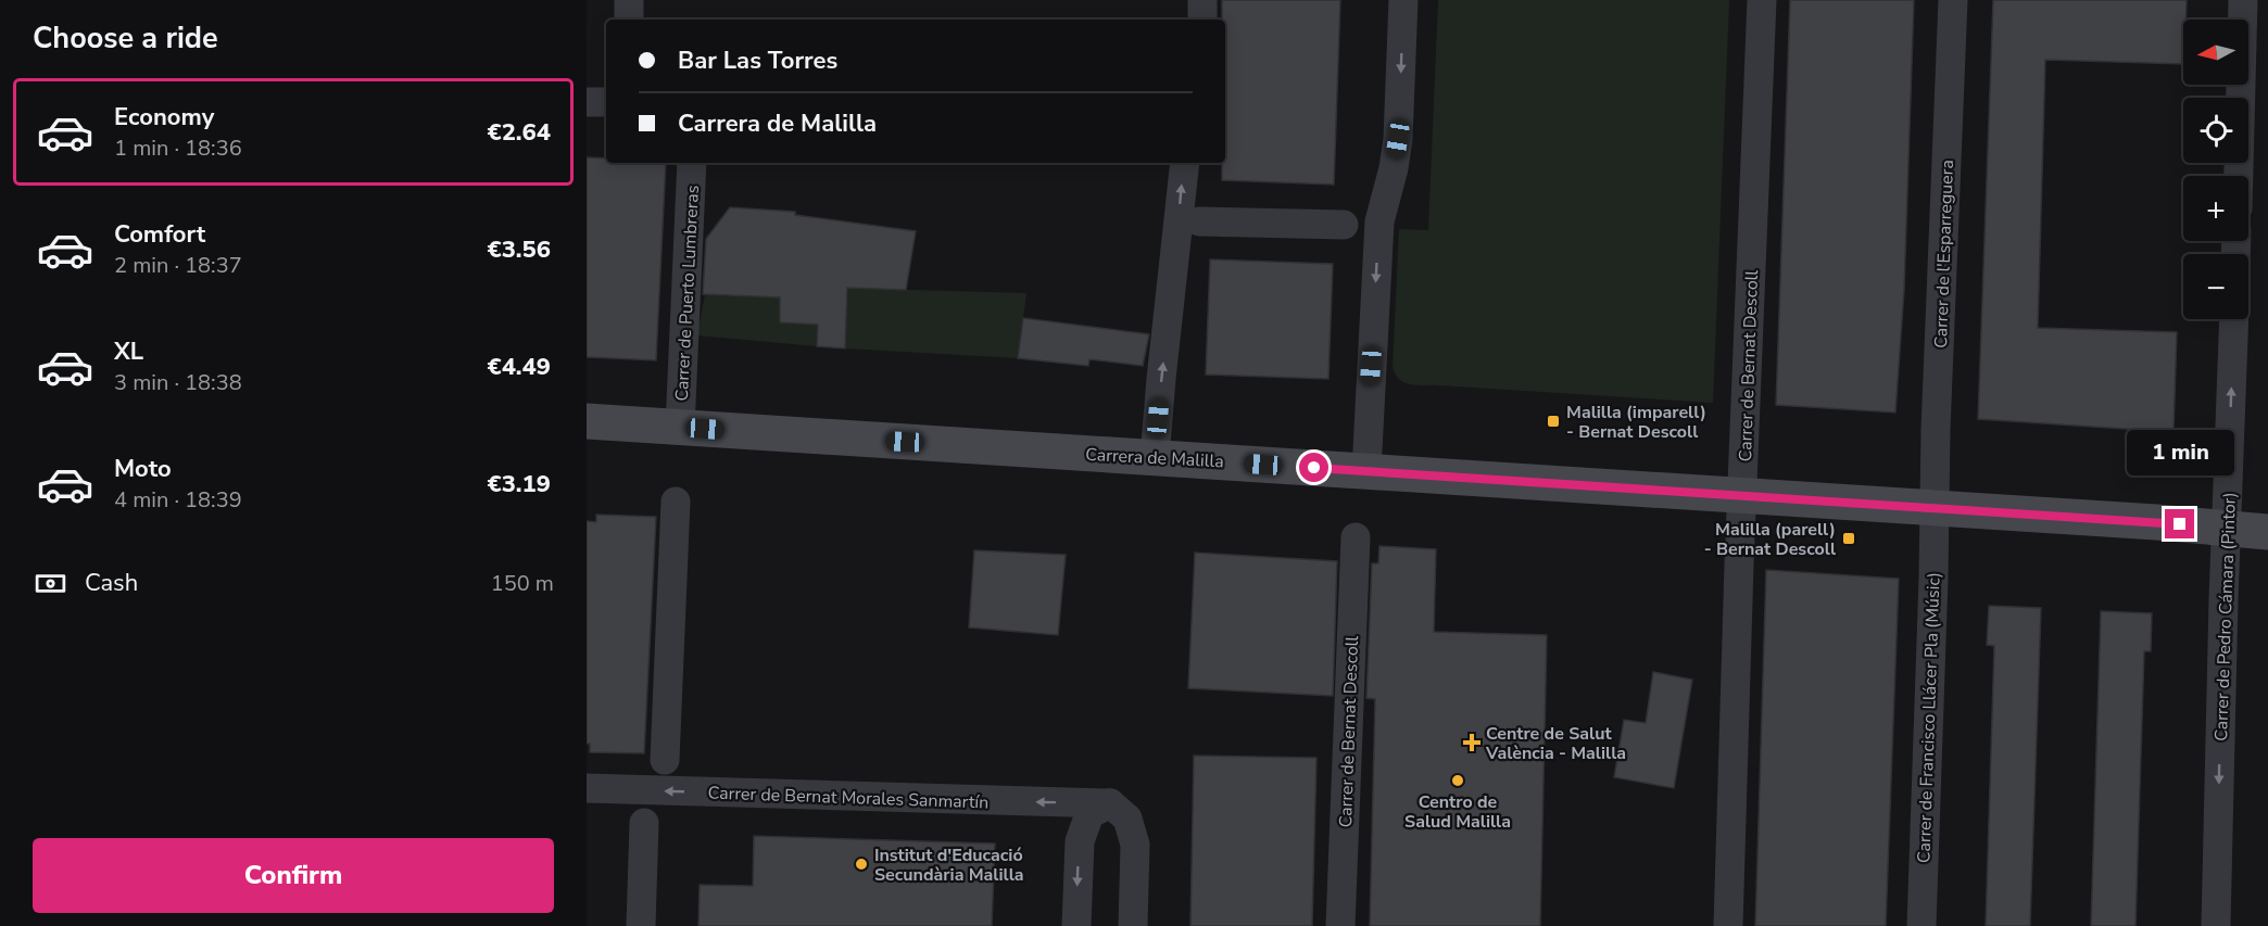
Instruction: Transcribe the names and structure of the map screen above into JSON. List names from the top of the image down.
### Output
{
  "streets": {
    "street": [
      "Carrer de l'Esparreguera",
      "Carrer de Puerto Lumbreras",
      "Carrer de Bernat Descoll",
      "Carrera de Malilla",
      "Carrer de Pedro Cámara (Pintor)",
      "Carrer de Francisco Llácer Pla (Músic)",
      "Carrer de Bernat Morales Sanmartín"
    ]
  },
  "crossings": [
    ["Carrer de l'Esparreguera", "Carrera de Malilla"],
    ["Carrer de l'Esparreguera", "Carrer de Francisco Llácer Pla (Músic)"],
    ["Carrer de Puerto Lumbreras", "Carrera de Malilla"],
    ["Carrer de Bernat Descoll", "Carrera de Malilla"],
    ["Carrera de Malilla", "Carrer de Pedro Cámara (Pintor)"],
    ["Carrera de Malilla", "Carrer de Francisco Llácer Pla (Músic)"]
  ],
  "one_way": ["Carrer de Bernat Morales Sanmartín"],
  "places": {
    "transit": ["Malilla (imparell) - Bernat Descoll", "Malilla (parell) - Bernat Descoll"],
    "health": ["Centre de Salut València - Malilla"],
    "other": ["Centro de Salud Malilla", "Institut d'Educació Secundària Malilla"]
  },
  "north": "left",
  "page": {
    "heading": "Choose a ride",
    "map_buttons": ["+", "−"],
    "banner": ["Bar Las Torres", "Carrera de Malilla"],
    "list": [
      {
        "name": "Economy",
        "note": "1 min · 18:36",
        "value": "€2.64"
      },
      {
        "name": "Comfort",
        "note": "2 min · 18:37",
        "value": "€3.56"
      },
      {
        "name": "XL",
        "note": "3 min · 18:38",
        "value": "€4.49"
      },
      {
        "name": "Moto",
        "note": "4 min · 18:39",
        "value": "€3.19"
      }
    ],
    "bubble": "1 min",
    "pay": ["Cash", "150 m"],
    "buttons": "Confirm"
  }
}
